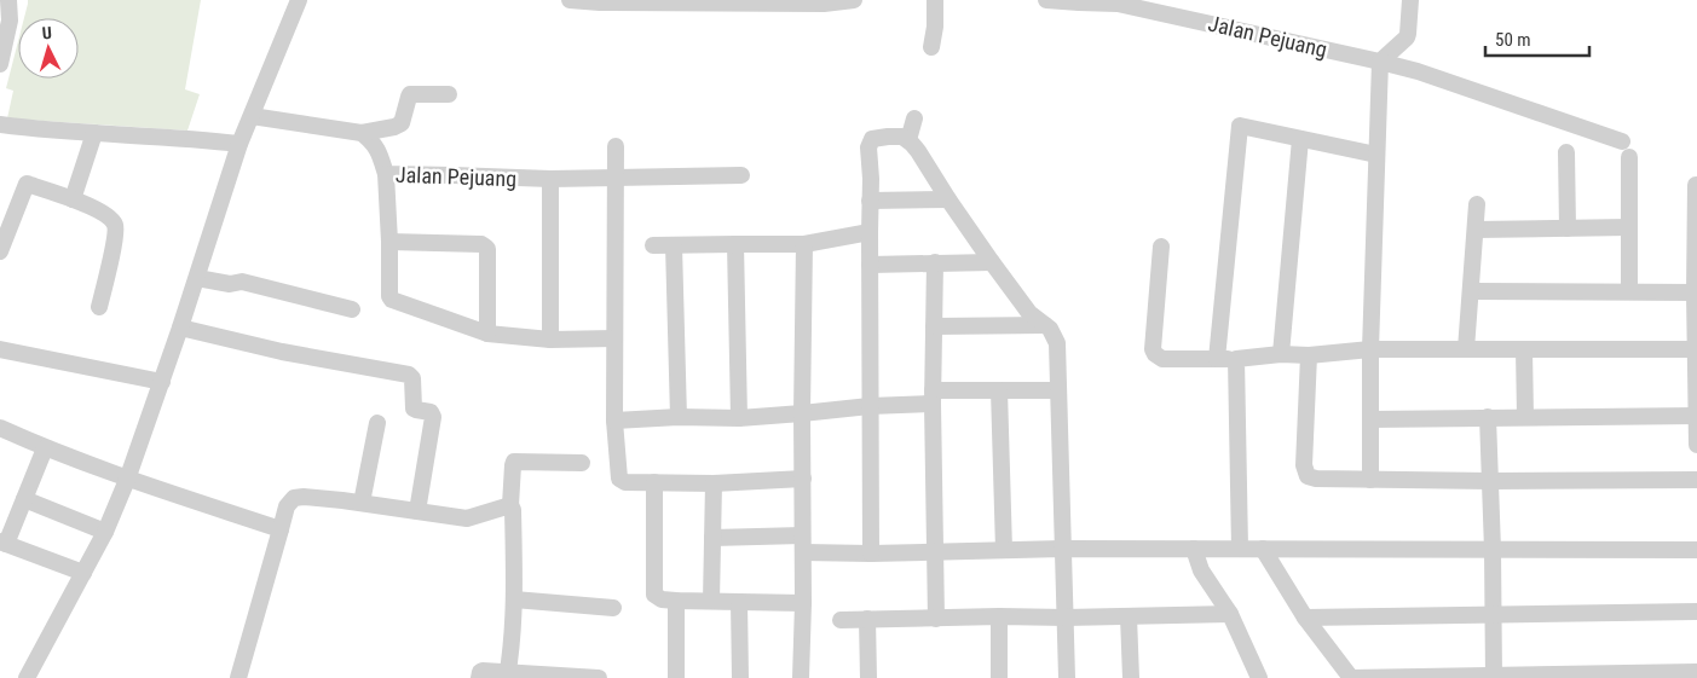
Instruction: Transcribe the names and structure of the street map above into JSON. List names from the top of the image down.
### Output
{
  "streets": {
    "street": ["Jalan Pejuang"]
  },
  "scale_bar": "50 m",
  "north": "top"
}
